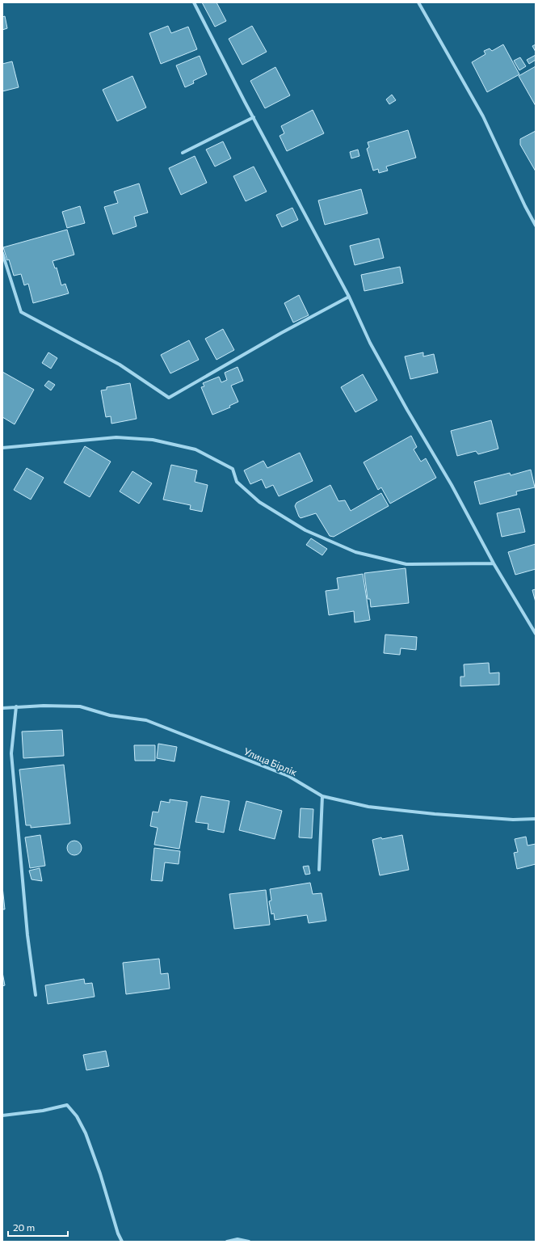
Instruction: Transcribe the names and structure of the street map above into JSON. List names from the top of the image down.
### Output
{
  "streets": {
    "street": ["Улица Бірлік"]
  },
  "scale_bar": "20 m"
}
